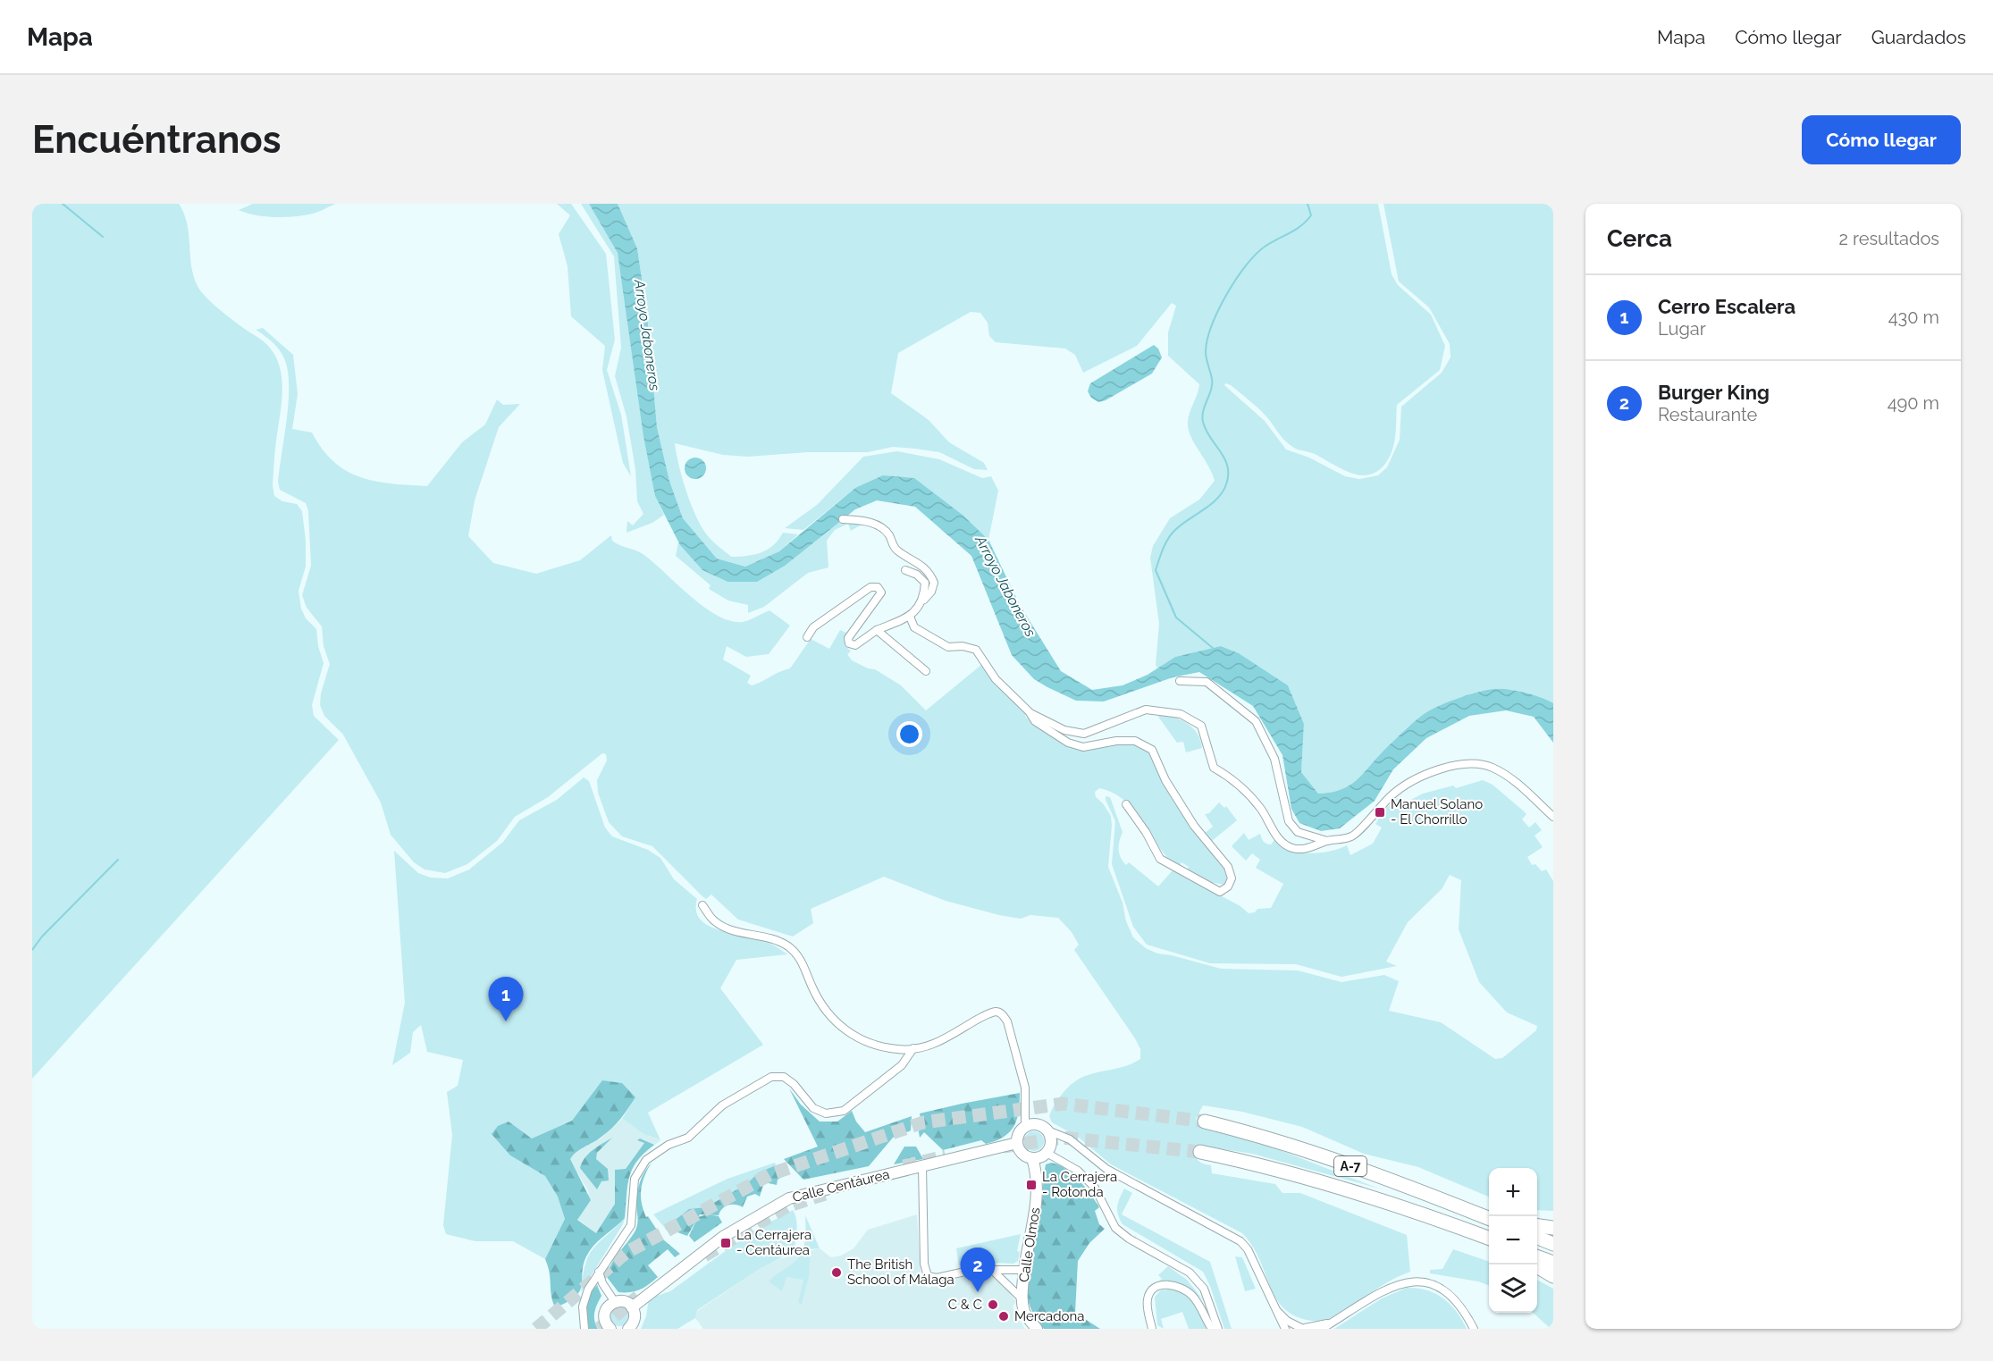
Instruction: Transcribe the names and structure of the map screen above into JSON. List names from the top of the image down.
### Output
{
  "streets": {
    "highway": ["A-7"],
    "street": ["Calle Centáurea", "Calle Olmos"]
  },
  "crossings": [
    ["Calle Centáurea", "Calle Olmos"]
  ],
  "water": ["Arroyo Jaboneros"],
  "places": {
    "transit": ["Manuel Solano - El Chorrillo", "La Cerrajera - Rotonda", "La Cerrajera - Centáurea"],
    "other": ["The British School of Málaga", "C & C", "Mercadona"]
  },
  "page": {
    "header": "Mapa",
    "nav": ["Mapa", "Cómo llegar", "Guardados"],
    "buttons": "Cómo llegar",
    "title": "Encuéntranos",
    "heading": ["Cerca", "2 resultados"],
    "list": [
      {
        "mark": "1",
        "name": "Cerro Escalera",
        "note": "Lugar",
        "value": "430 m"
      },
      {
        "mark": "2",
        "name": "Burger King",
        "note": "Restaurante",
        "value": "490 m"
      }
    ],
    "pins": ["1", "2"],
    "map_buttons": ["+", "−"]
  }
}
